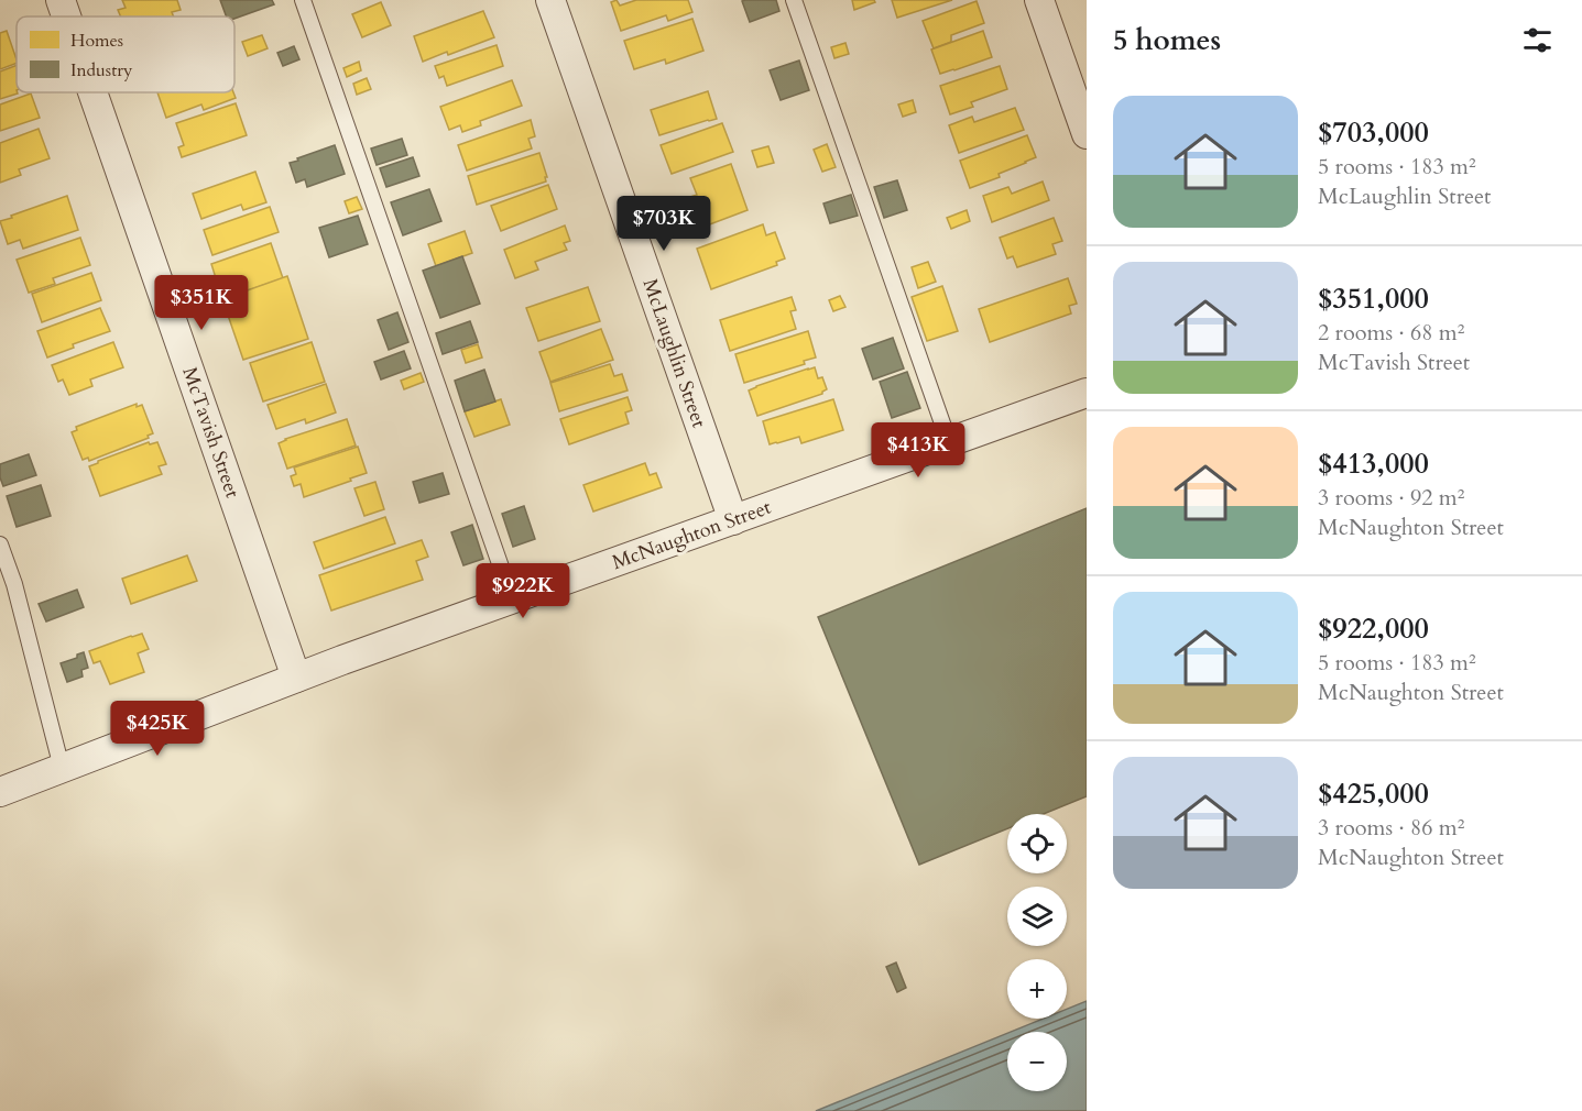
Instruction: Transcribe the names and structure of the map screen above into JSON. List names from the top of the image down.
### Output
{
  "streets": {
    "street": ["McLaughlin Street", "McTavish Street", "McNaughton Street"]
  },
  "crossings": [
    ["McLaughlin Street", "McNaughton Street"],
    ["McTavish Street", "McNaughton Street"]
  ],
  "legend": ["Homes", "Industry"],
  "page": {
    "heading": "5 homes",
    "list": [
      {
        "name": "$703,000",
        "note": "5 rooms · 183 m² · McLaughlin Street"
      },
      {
        "name": "$351,000",
        "note": "2 rooms · 68 m² · McTavish Street"
      },
      {
        "name": "$413,000",
        "note": "3 rooms · 92 m² · McNaughton Street"
      },
      {
        "name": "$922,000",
        "note": "5 rooms · 183 m² · McNaughton Street"
      },
      {
        "name": "$425,000",
        "note": "3 rooms · 86 m² · McNaughton Street"
      }
    ],
    "price": [
      "$703K",
      "$351K",
      "$413K",
      "$922K",
      "$425K"
    ],
    "map_buttons": ["+", "−"]
  }
}
